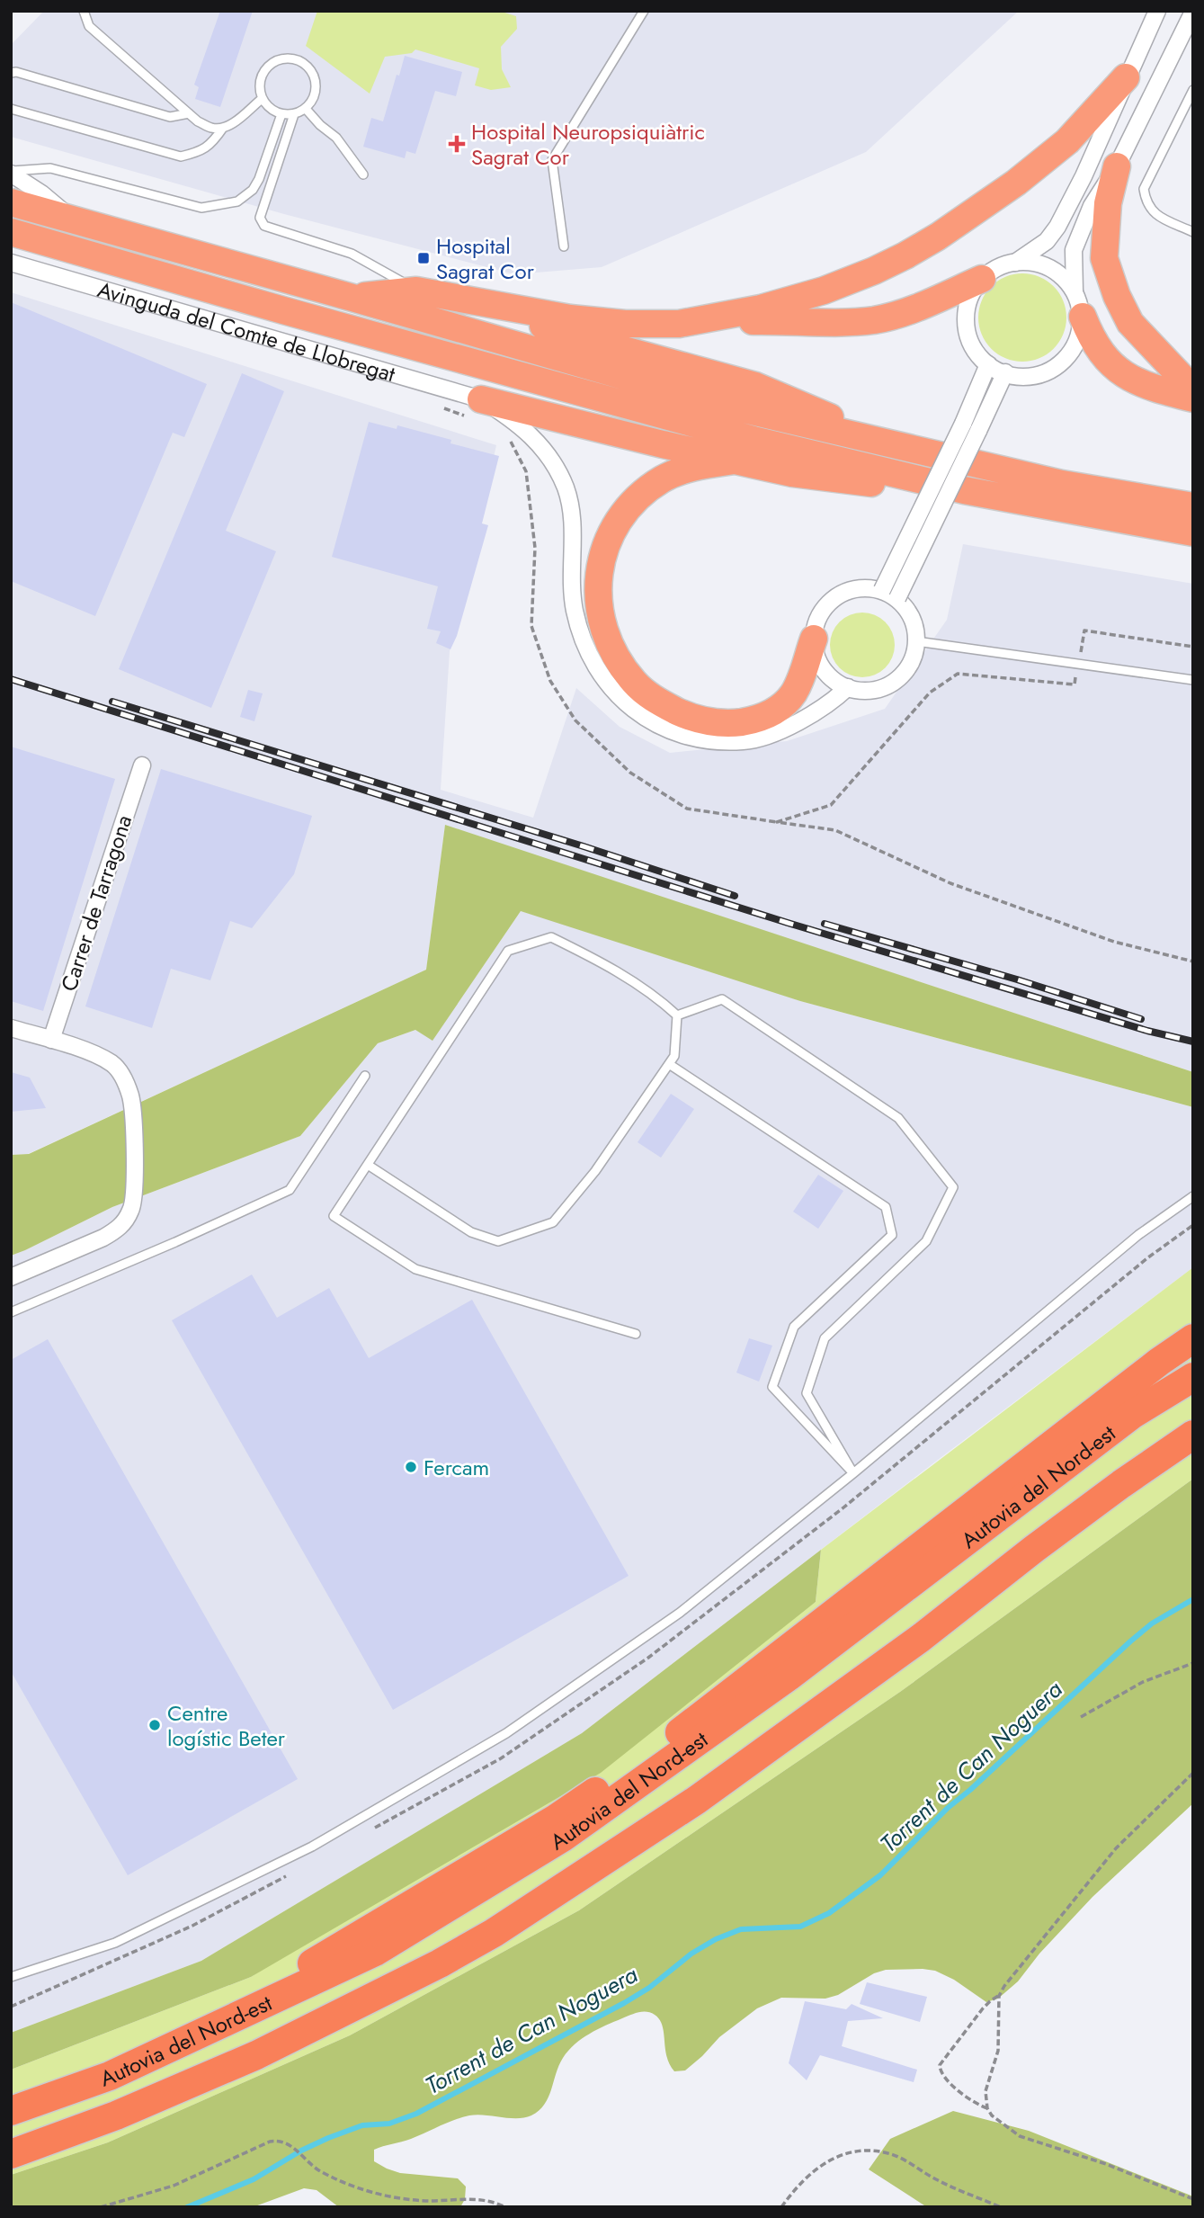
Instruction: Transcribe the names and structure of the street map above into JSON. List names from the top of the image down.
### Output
{
  "streets": {
    "highway": ["Autovia del Nord-est"],
    "street": ["Avinguda del Comte de Llobregat", "Carrer de Tarragona"]
  },
  "water": ["Torrent de Can Noguera"],
  "places": {
    "health": ["Hospital Neuropsiquiàtric Sagrat Cor"],
    "transit": ["Hospital Sagrat Cor"],
    "other": ["Fercam", "Centre logístic Beter"]
  }
}
